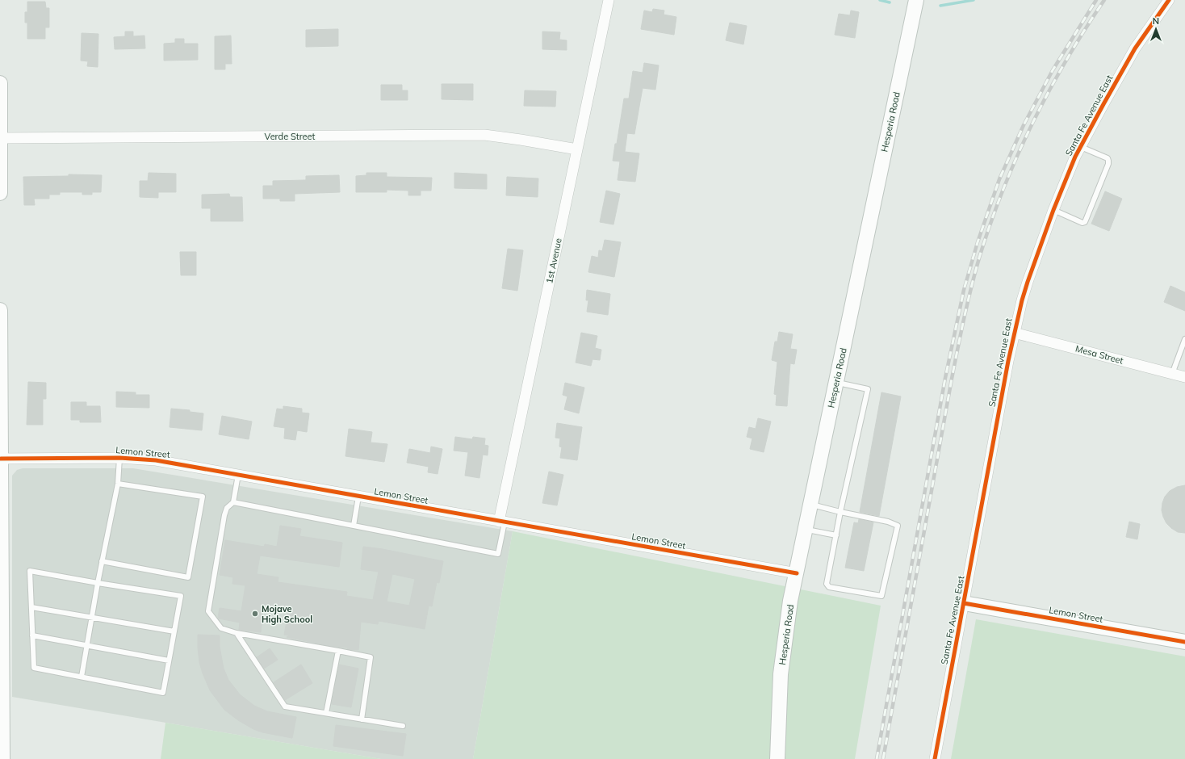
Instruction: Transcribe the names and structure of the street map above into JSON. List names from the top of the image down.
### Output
{
  "streets": {
    "street": [
      "Santa Fe Avenue East",
      "Hesperia Road",
      "Verde Street",
      "1st Avenue",
      "Mesa Street",
      "Lemon Street"
    ]
  },
  "crossings": [
    ["Santa Fe Avenue East", "Mesa Street"],
    ["Santa Fe Avenue East", "Lemon Street"],
    ["Hesperia Road", "Lemon Street"],
    ["Verde Street", "1st Avenue"],
    ["1st Avenue", "Lemon Street"]
  ],
  "places": ["Mojave High School"],
  "north": "top"
}
